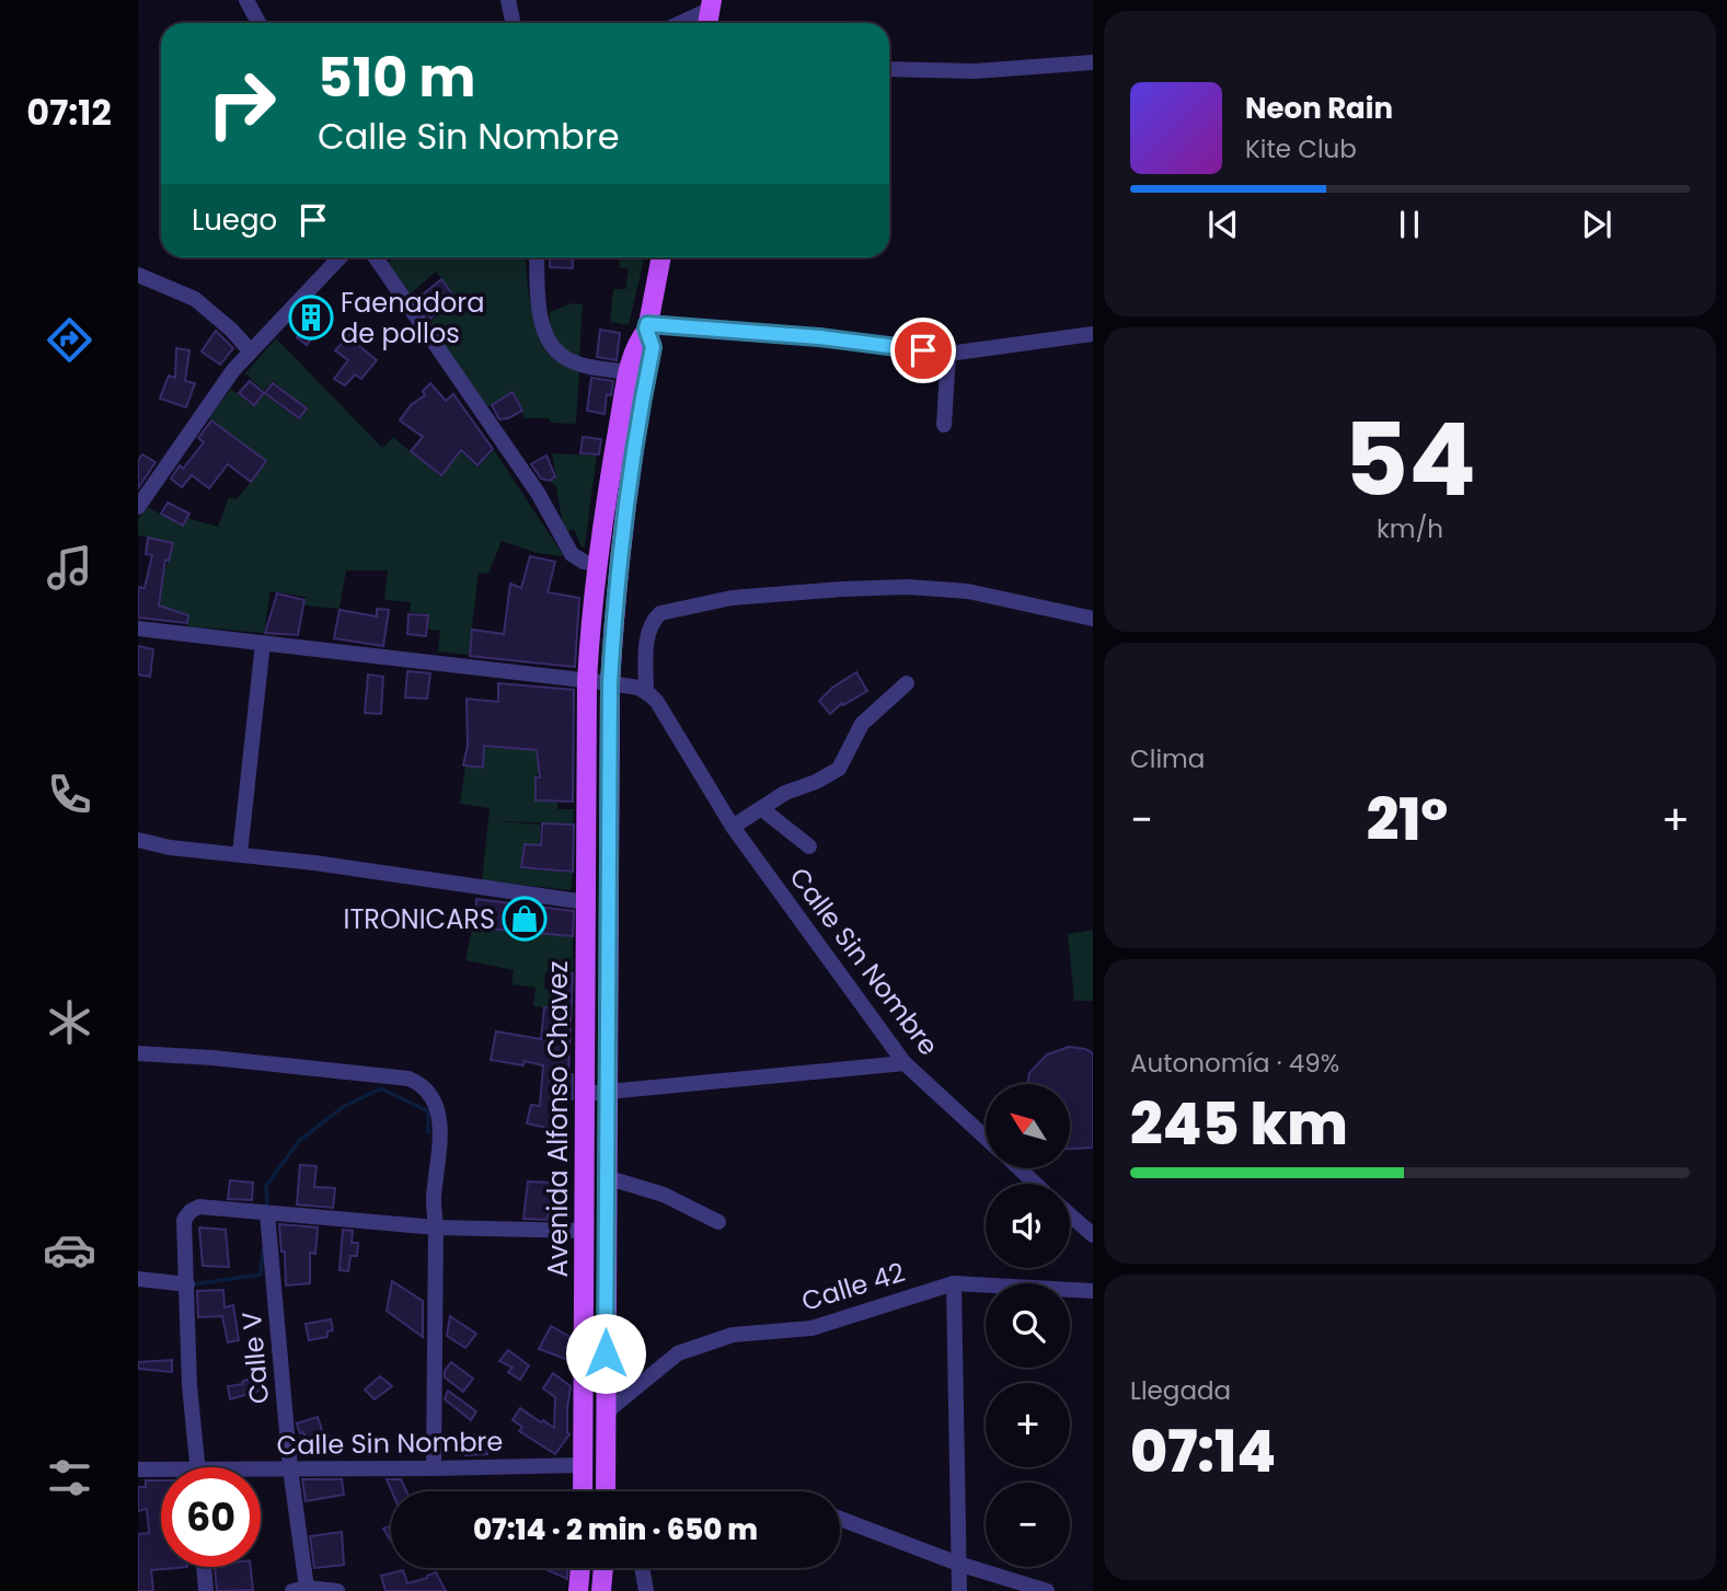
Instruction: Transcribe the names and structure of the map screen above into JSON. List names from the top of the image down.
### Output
{
  "streets": {
    "main road": ["Avenida Alfonso Chavez"],
    "street": ["Calle Sin Nombre", "Calle 42", "Calle V"]
  },
  "crossings": [
    ["Calle Sin Nombre", "Avenida Alfonso Chavez"],
    ["Calle Sin Nombre", "Calle V"],
    ["Avenida Alfonso Chavez", "Calle 42"]
  ],
  "places": {
    "building": ["Faenadora de pollos"],
    "shop": ["ITRONICARS"]
  },
  "north": "top left",
  "page": {
    "tabs": "07:12",
    "turn": ["510 m", "Calle Sin Nombre"],
    "song": ["Neon Rain", "Kite Club"],
    "then": "Luego",
    "tile": [
      ["54", "km/h"],
      "Clima",
      ["Autonomía · 49%", "245 km"],
      ["Llegada", "07:14"]
    ],
    "heat": ["−", "21°", "+"],
    "map_buttons": ["+", "−"],
    "limit": "60",
    "trip": "07:14 · 2 min · 650 m"
  }
}
